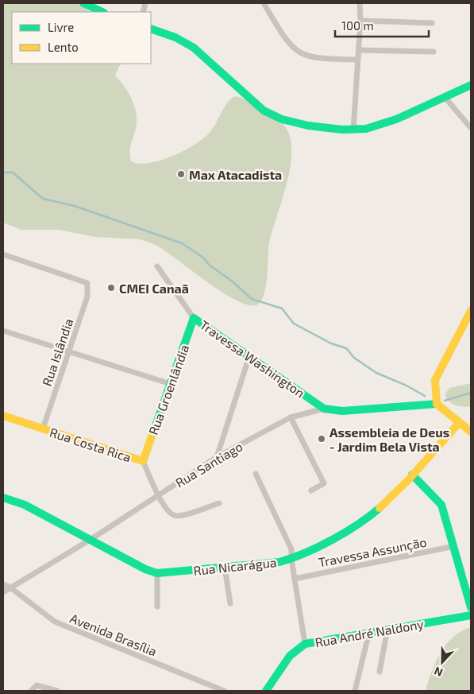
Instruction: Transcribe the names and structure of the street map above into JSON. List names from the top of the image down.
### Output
{
  "streets": {
    "street": [
      "Rua Islândia",
      "Travessa Washington",
      "Rua Groenlândia",
      "Rua Costa Rica",
      "Rua Santiago",
      "Travessa Assunção",
      "Rua Nicarágua",
      "Rua André Naldony",
      "Avenida Brasília"
    ]
  },
  "crossings": [
    ["Rua Islândia", "Rua Costa Rica"],
    ["Travessa Washington", "Rua Groenlândia"],
    ["Travessa Washington", "Rua Santiago"],
    ["Rua Groenlândia", "Rua Costa Rica"],
    ["Rua Costa Rica", "Rua Santiago"],
    ["Rua Santiago", "Rua Nicarágua"],
    ["Rua Santiago", "Avenida Brasília"]
  ],
  "places": ["Max Atacadista", "CMEI Canaã", "Assembleia de Deus - Jardim Bela Vista"],
  "legend": ["Livre", "Lento"],
  "scale_bar": "100 m",
  "north": "bottom"
}
